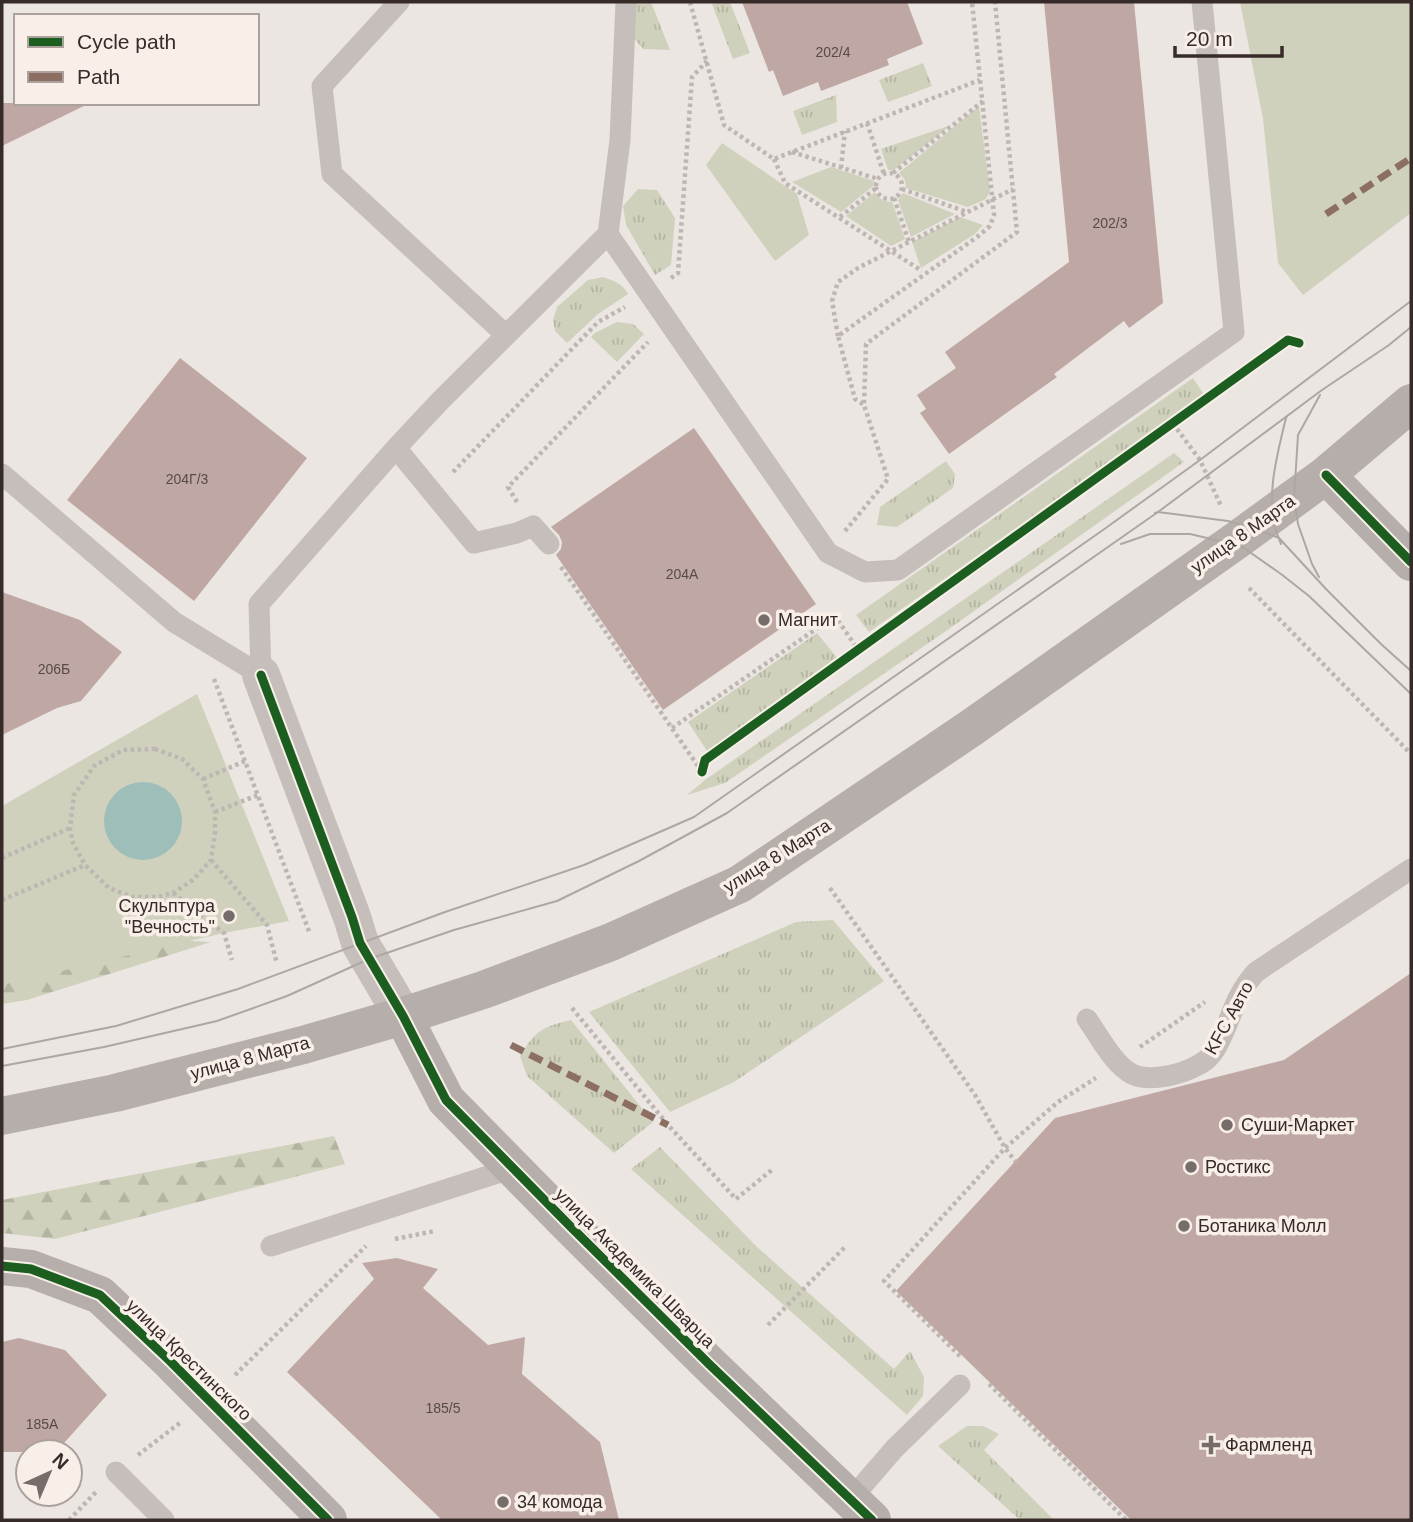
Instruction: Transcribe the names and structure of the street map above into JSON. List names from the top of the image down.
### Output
{
  "streets": {
    "main road": ["улица 8 Марта", "улица Академика Шварца", "улица Крестинского"],
    "lane": ["KFC Авто"]
  },
  "crossings": [
    ["улица 8 Марта", "улица Академика Шварца"]
  ],
  "places": {
    "other": [
      "Магнит",
      "Скульптура \"Вечность\"",
      "Суши-Маркет",
      "Ростикс",
      "Ботаника Молл",
      "34 комода"
    ],
    "health": ["Фармленд"]
  },
  "house_numbers": [
    "202/4",
    "202/3",
    "204Г/3",
    "204А",
    "206Б",
    "185/5",
    "185А"
  ],
  "legend": ["Cycle path", "Path"],
  "scale_bar": "20 m",
  "north": "top right"
}
